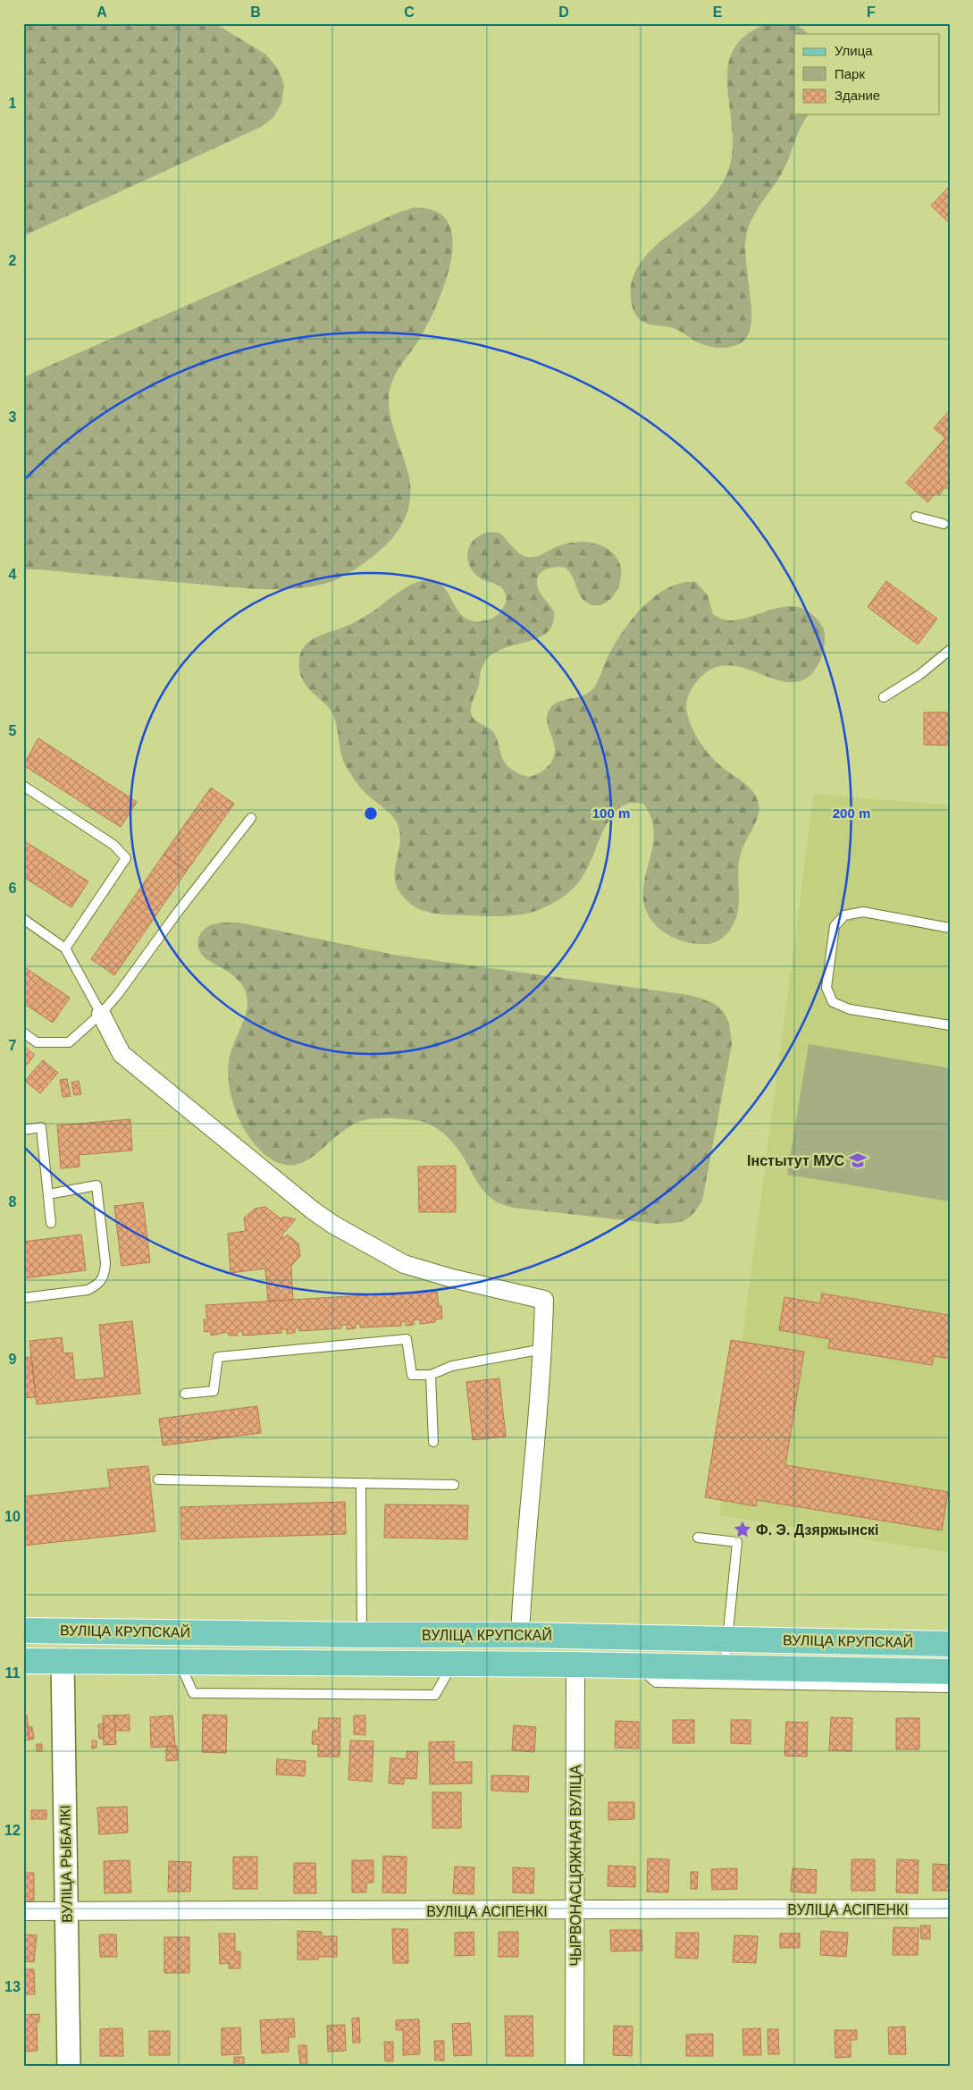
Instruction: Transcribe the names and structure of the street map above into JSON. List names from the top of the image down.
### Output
{
  "streets": {
    "main road": ["ВУЛІЦА КРУПСКАЙ"],
    "street": ["ВУЛІЦА РЫБАЛКІ", "ЧЫРВОНАСЦЯЖНАЯ ВУЛІЦА", "ВУЛІЦА АСІПЕНКІ"]
  },
  "crossings": [
    ["ВУЛІЦА КРУПСКАЙ", "ВУЛІЦА РЫБАЛКІ"],
    ["ВУЛІЦА КРУПСКАЙ", "ЧЫРВОНАСЦЯЖНАЯ ВУЛІЦА"],
    ["ВУЛІЦА РЫБАЛКІ", "ВУЛІЦА АСІПЕНКІ"],
    ["ЧЫРВОНАСЦЯЖНАЯ ВУЛІЦА", "ВУЛІЦА АСІПЕНКІ"]
  ],
  "places": {
    "school or university": ["Інстытут МУС"],
    "place": ["Ф. Э. Дзяржынскі"]
  },
  "legend": ["Улица", "Парк", "Здание"],
  "grid": {
    "columns": [
      "A",
      "B",
      "C",
      "D",
      "E",
      "F"
    ],
    "rows": [
      "1",
      "2",
      "3",
      "4",
      "5",
      "6",
      "7",
      "8",
      "9",
      "10",
      "11",
      "12",
      "13"
    ]
  },
  "rings": ["100 m", "200 m"]
}
